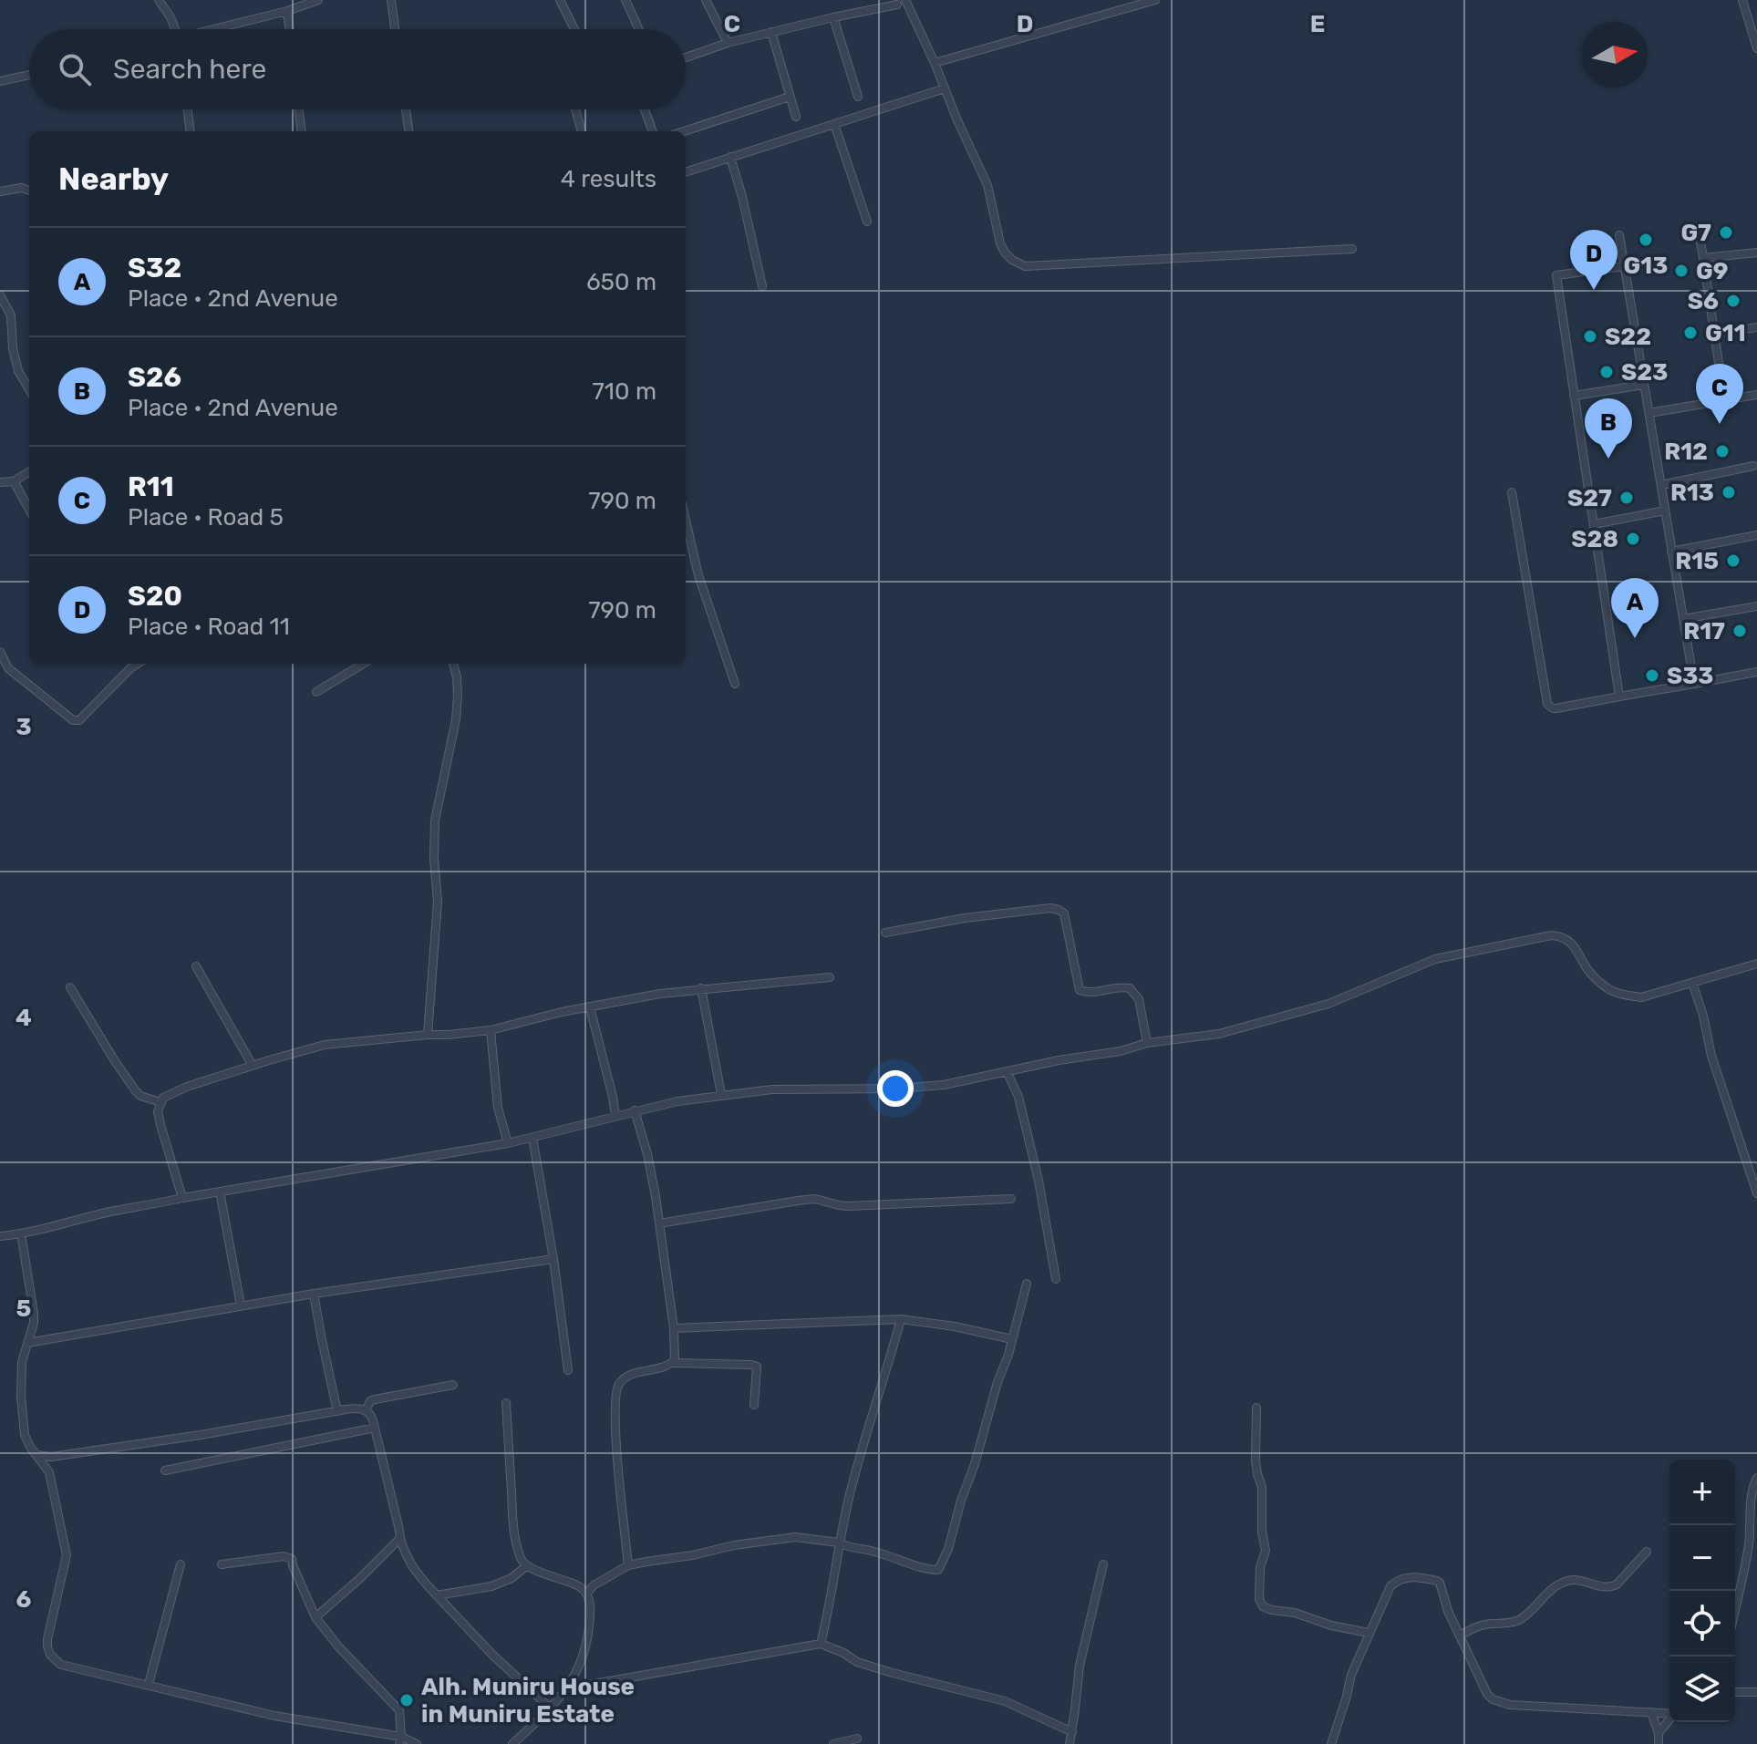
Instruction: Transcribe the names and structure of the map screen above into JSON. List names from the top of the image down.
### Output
{
  "places": [
    "G7",
    "G13",
    "G9",
    "S6",
    "G11",
    "S22",
    "S23",
    "R12",
    "R13",
    "S27",
    "S28",
    "R15",
    "R17",
    "S33",
    "Alh. Muniru House in Muniru Estate"
  ],
  "north": "right",
  "page": {
    "search": "Search here",
    "heading": ["Nearby", "4 results"],
    "list": [
      {
        "mark": "A",
        "name": "S32",
        "note": "Place · 2nd Avenue",
        "value": "650 m"
      },
      {
        "mark": "B",
        "name": "S26",
        "note": "Place · 2nd Avenue",
        "value": "710 m"
      },
      {
        "mark": "C",
        "name": "R11",
        "note": "Place · Road 5",
        "value": "790 m"
      },
      {
        "mark": "D",
        "name": "S20",
        "note": "Place · Road 11",
        "value": "790 m"
      }
    ],
    "pins": [
      "D",
      "C",
      "B",
      "A"
    ],
    "map_buttons": ["+", "−"]
  },
  "grid": {
    "columns": ["C", "D", "E"],
    "rows": [
      "3",
      "4",
      "5",
      "6"
    ]
  }
}
